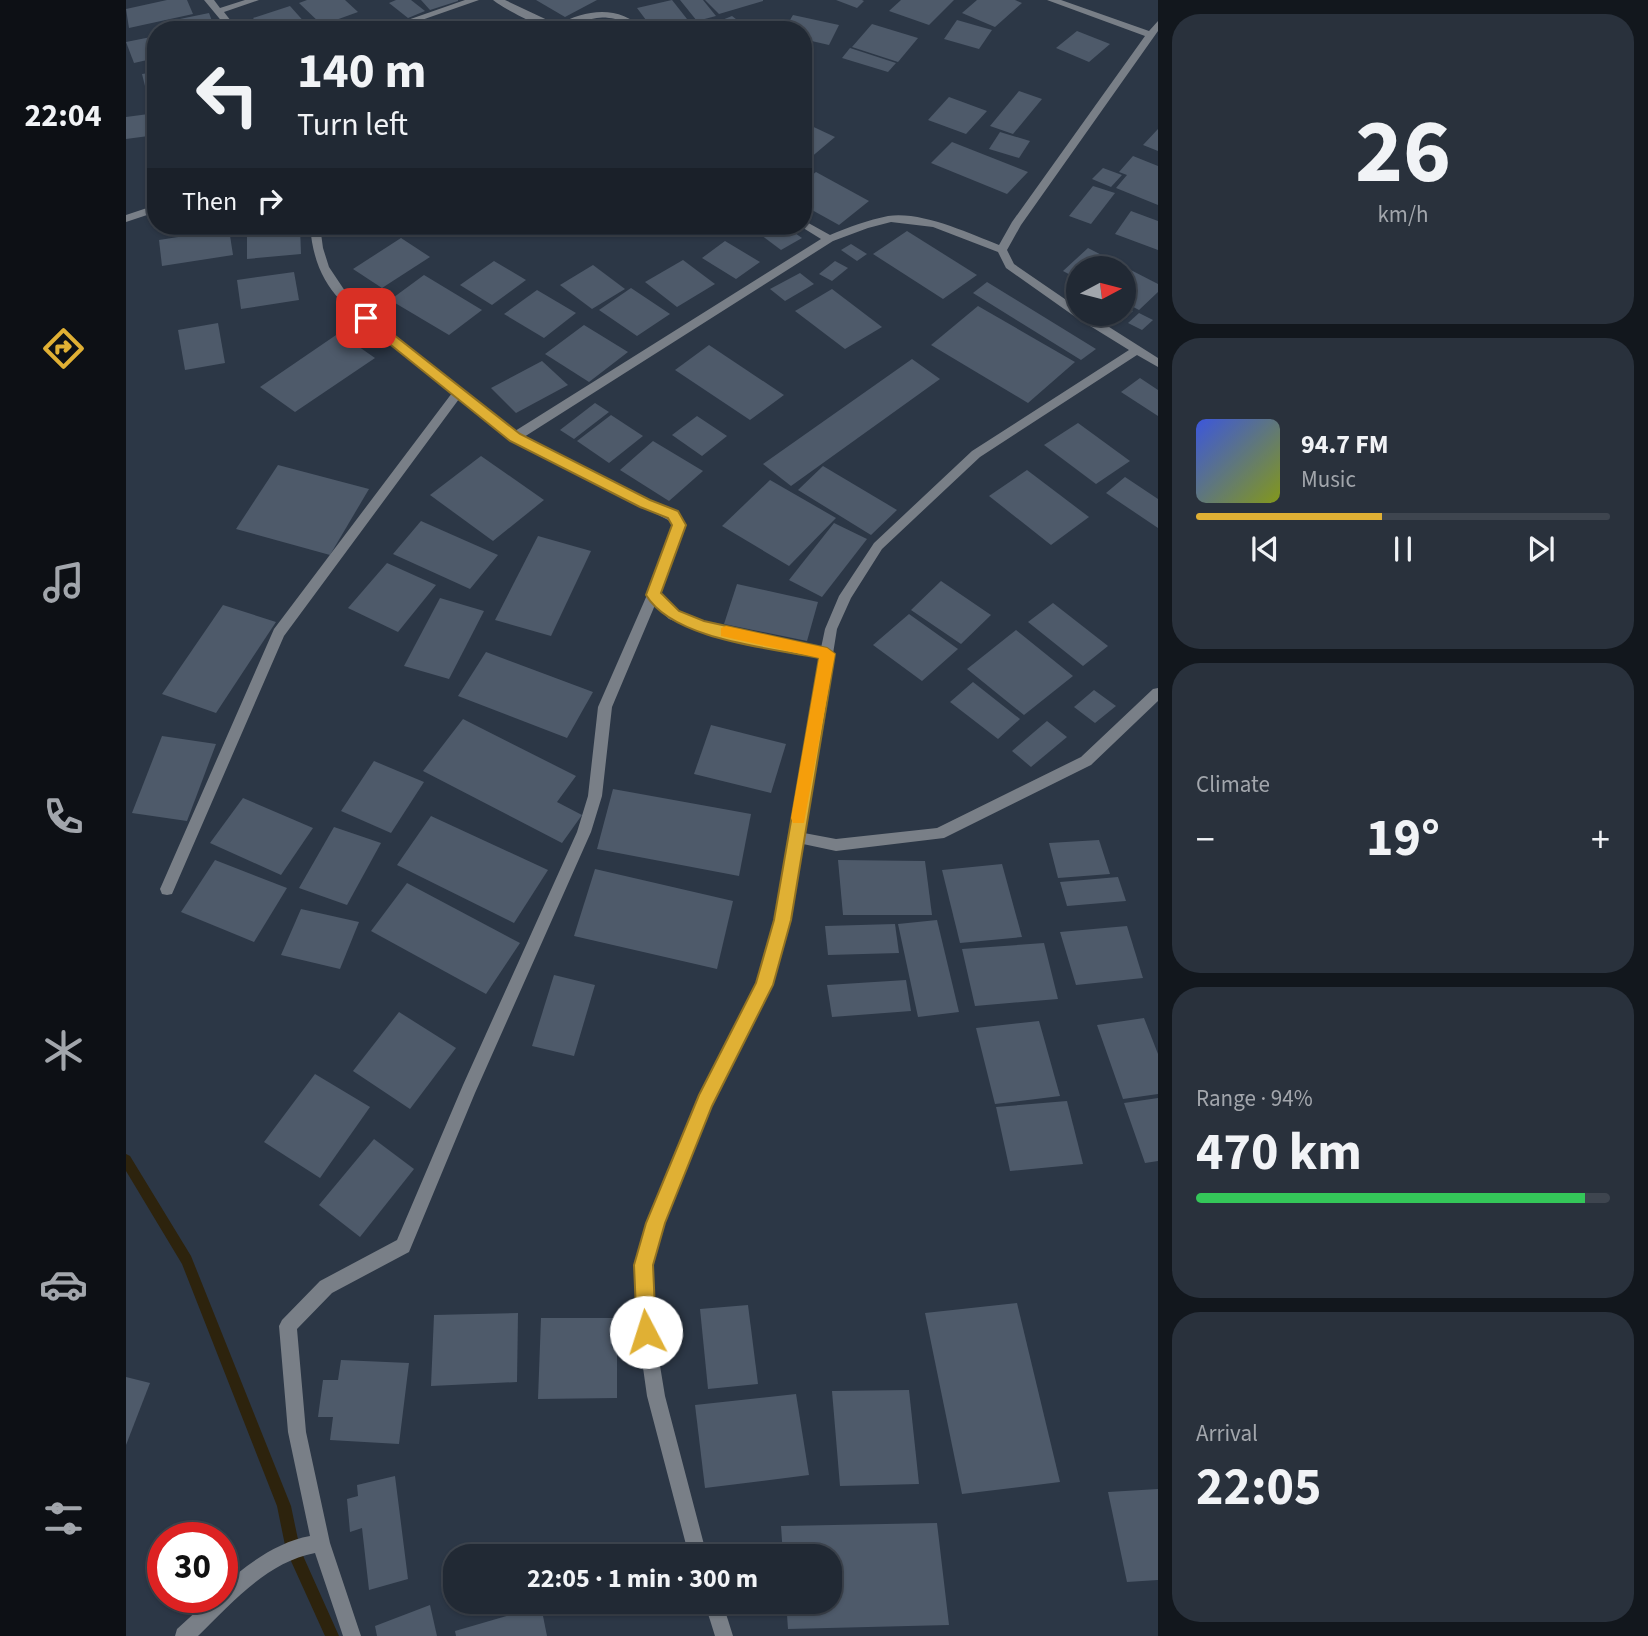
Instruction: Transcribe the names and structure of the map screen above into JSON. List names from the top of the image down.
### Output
{
  "north": "right",
  "page": {
    "tabs": "22:04",
    "tile": [
      ["26", "km/h"],
      "Climate",
      ["Range · 94%", "470 km"],
      ["Arrival", "22:05"]
    ],
    "turn": ["140 m", "Turn left"],
    "then": "Then",
    "song": ["94.7 FM", "Music"],
    "heat": ["−", "19°", "+"],
    "limit": "30",
    "trip": "22:05 · 1 min · 300 m"
  }
}
